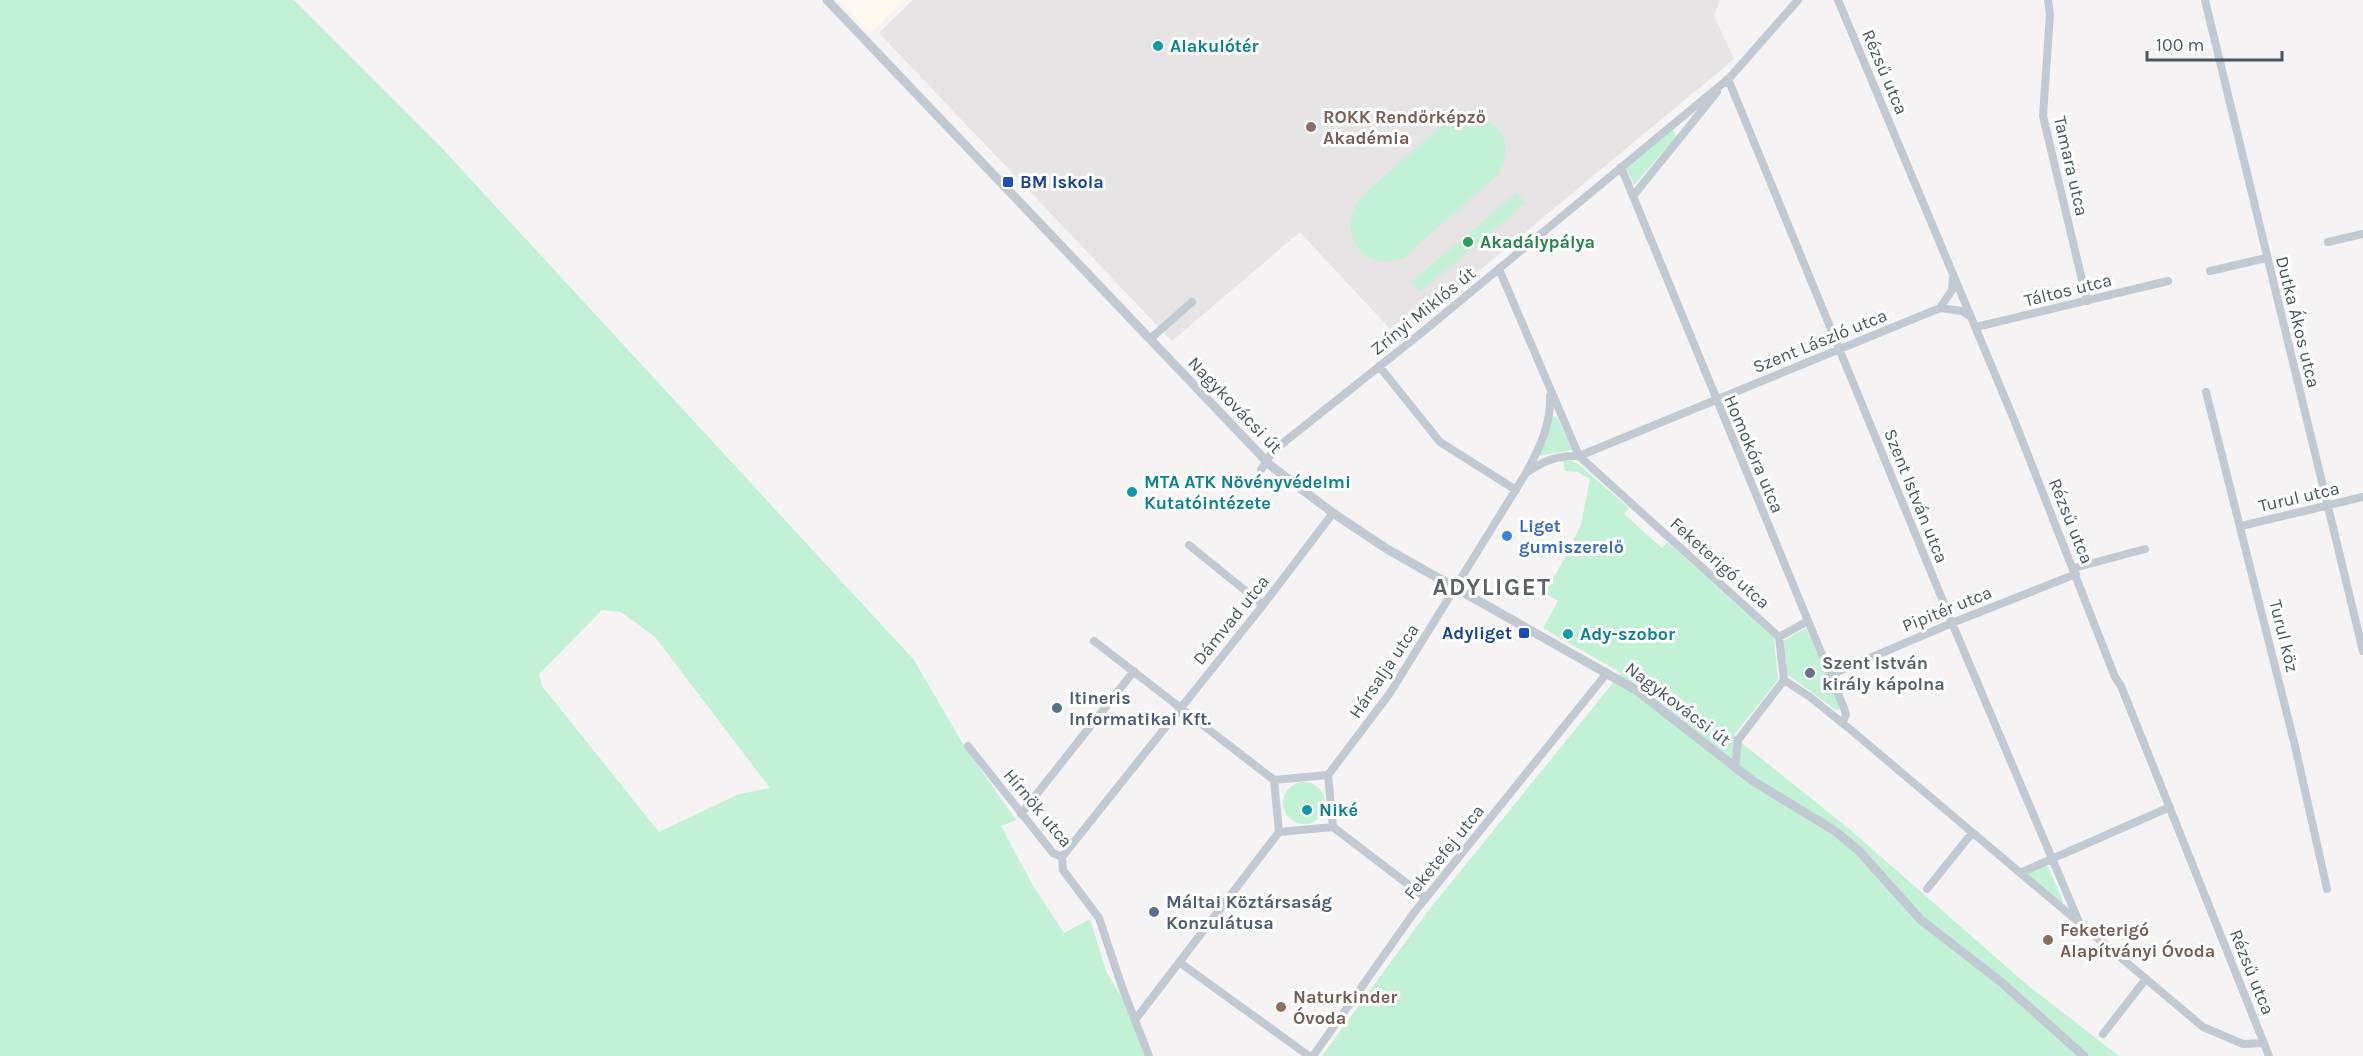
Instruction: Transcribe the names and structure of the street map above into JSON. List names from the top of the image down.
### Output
{
  "streets": {
    "street": [
      "Rézsű utca",
      "Tamara utca",
      "Táltos utca",
      "Zrínyi Miklós út",
      "Dutka Ákos utca",
      "Szent László utca",
      "Nagykovácsi út",
      "Homokóra utca",
      "Szent István utca",
      "Turul utca",
      "Feketerigó utca",
      "Pipitér utca",
      "Dámvad utca",
      "Turul köz",
      "Hársalja utca",
      "Hírnök utca",
      "Feketefej utca"
    ]
  },
  "crossings": [
    ["Rézsű utca", "Táltos utca"],
    ["Rézsű utca", "Pipitér utca"],
    ["Tamara utca", "Táltos utca"],
    ["Zrínyi Miklós út", "Nagykovácsi út"],
    ["Zrínyi Miklós út", "Homokóra utca"],
    ["Zrínyi Miklós út", "Szent István utca"],
    ["Zrínyi Miklós út", "Feketerigó utca"],
    ["Dutka Ákos utca", "Turul utca"],
    ["Szent László utca", "Homokóra utca"],
    ["Szent László utca", "Szent István utca"],
    ["Szent László utca", "Feketerigó utca"],
    ["Szent László utca", "Hársalja utca"],
    ["Nagykovácsi út", "Dámvad utca"],
    ["Nagykovácsi út", "Hársalja utca"],
    ["Nagykovácsi út", "Feketefej utca"],
    ["Homokóra utca", "Pipitér utca"],
    ["Szent István utca", "Pipitér utca"],
    ["Turul utca", "Turul köz"],
    ["Feketerigó utca", "Hársalja utca"],
    ["Dámvad utca", "Hírnök utca"]
  ],
  "districts": ["ADYLIGET"],
  "places": {
    "other": [
      "Alakulótér",
      "ROKK Rendőrképző Akadémia",
      "Akadálypálya",
      "MTA ATK Növényvédelmi Kutatóintézete",
      "Liget gumiszerelő",
      "Ady-szobor",
      "Szent István király kápolna",
      "Itineris Informatikai Kft.",
      "Niké",
      "Máltai Köztársaság Konzulátusa",
      "Feketerigó Alapítványi Óvoda",
      "Naturkinder Óvoda"
    ],
    "transit": ["BM Iskola", "Adyliget"]
  },
  "scale_bar": "100 m"
}
